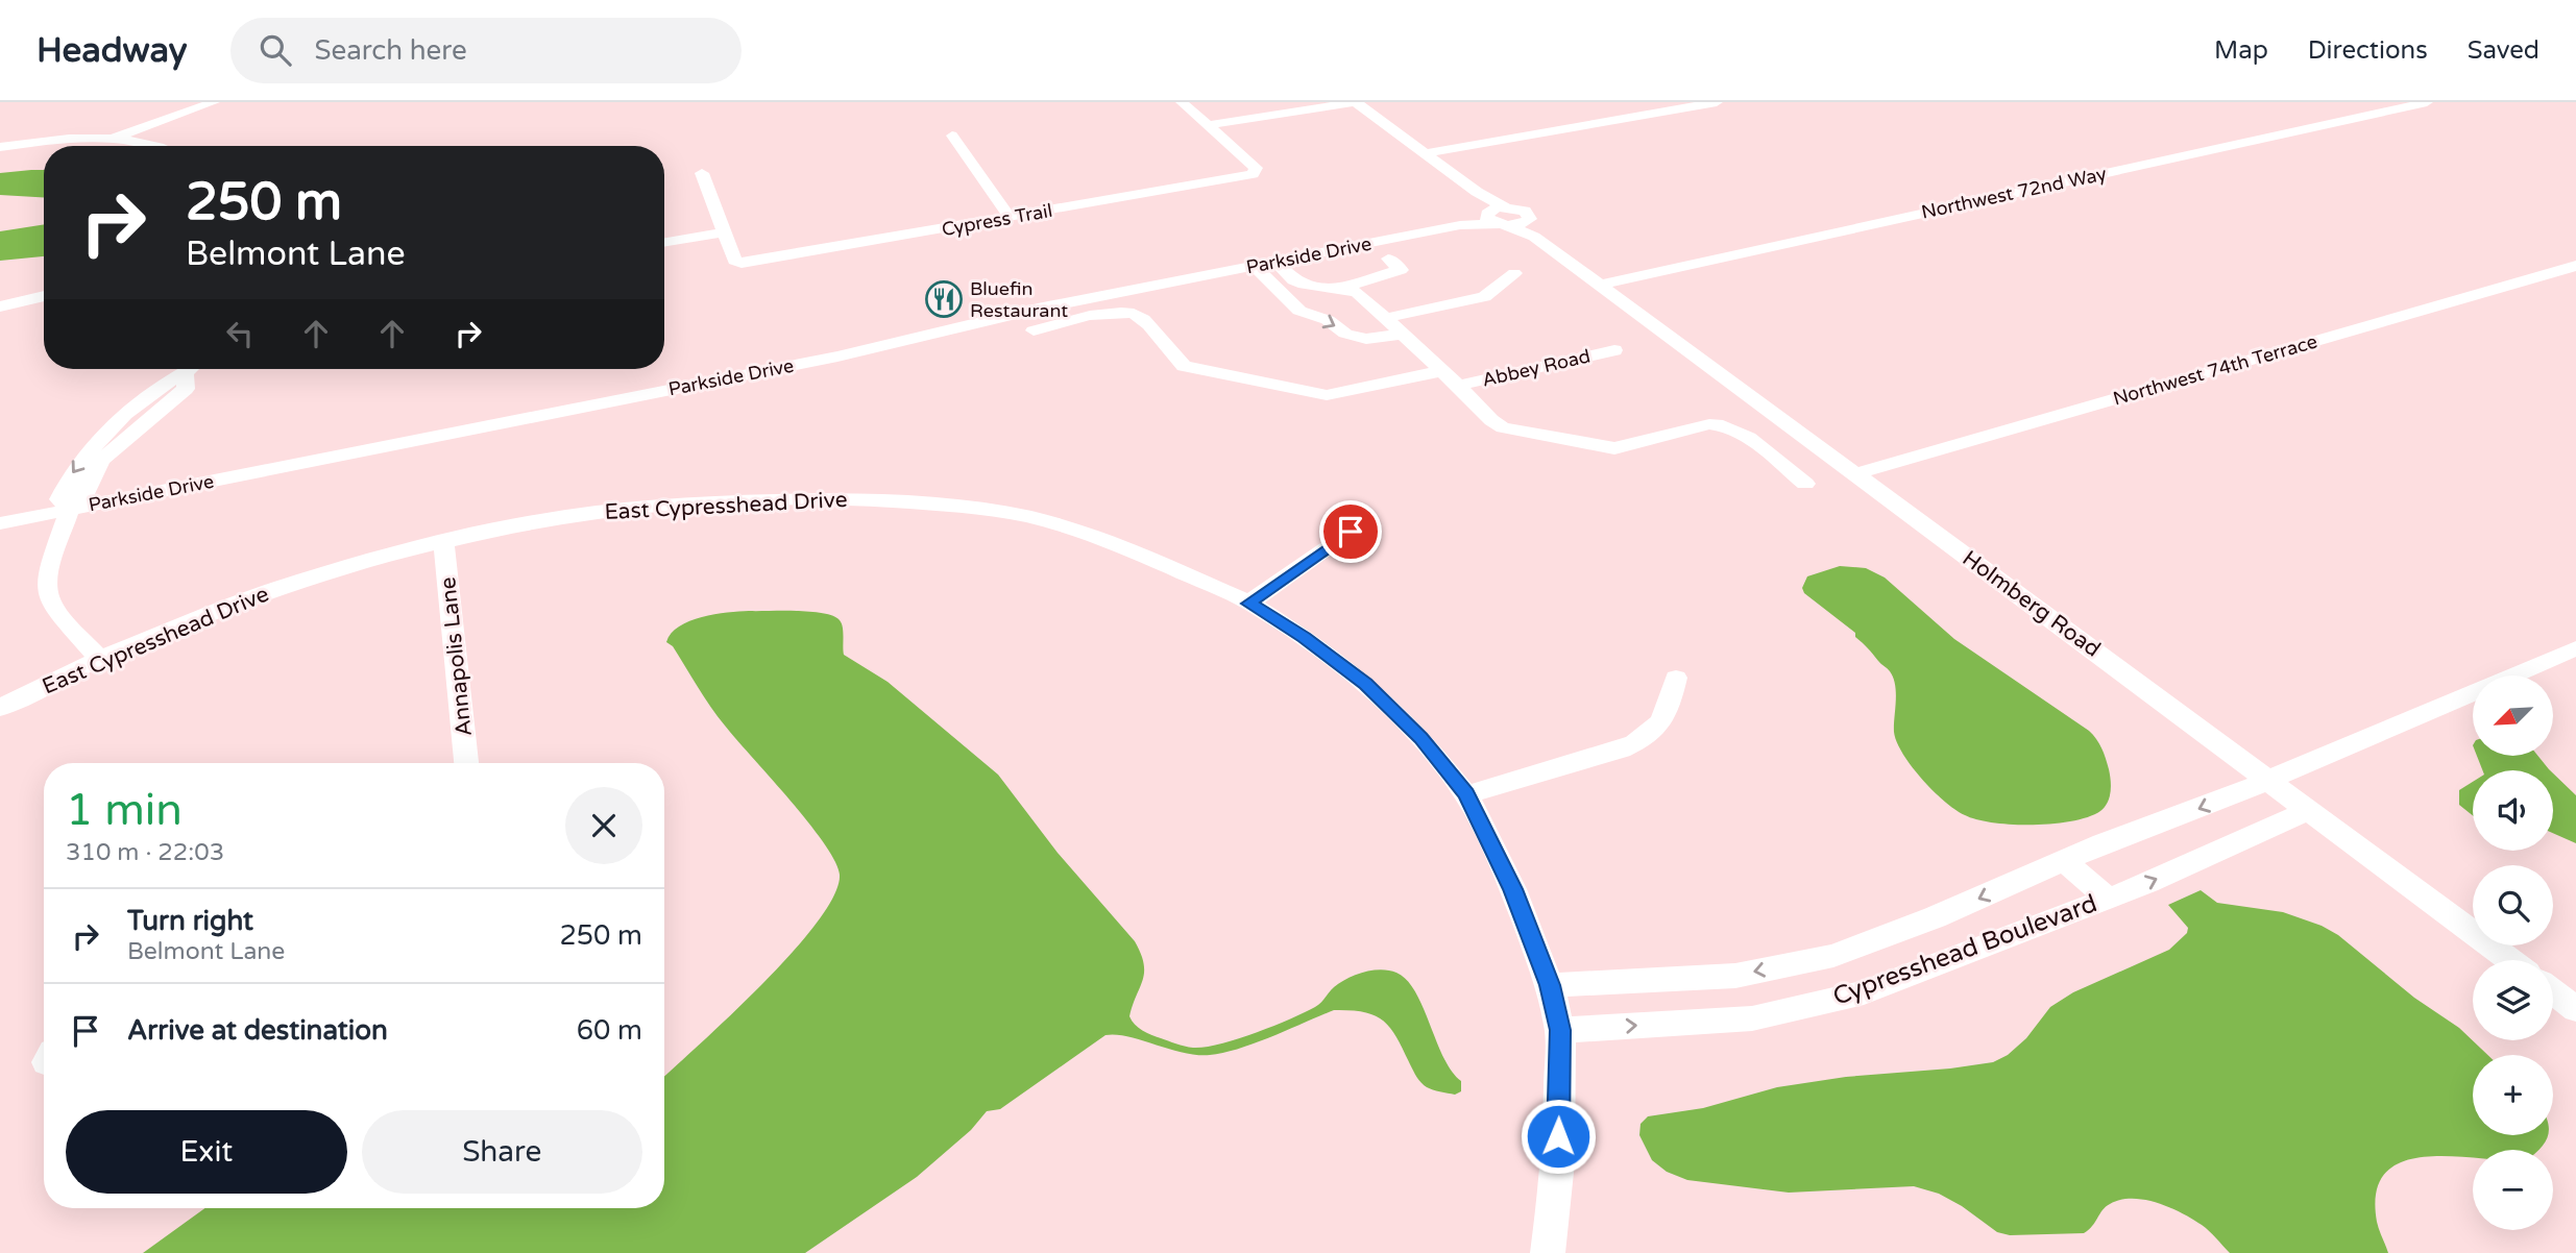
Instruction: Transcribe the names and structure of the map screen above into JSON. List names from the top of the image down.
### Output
{
  "streets": {
    "street": [
      "Northwest 72nd Way",
      "Cypress Trail",
      "Parkside Drive",
      "Abbey Road",
      "Northwest 74th Terrace",
      "East Cypresshead Drive",
      "Holmberg Road",
      "Annapolis Lane",
      "Cypresshead Boulevard"
    ]
  },
  "crossings": [
    ["Northwest 72nd Way", "Holmberg Road"],
    ["Parkside Drive", "Holmberg Road"],
    ["Northwest 74th Terrace", "Holmberg Road"],
    ["East Cypresshead Drive", "Annapolis Lane"],
    ["East Cypresshead Drive", "Cypresshead Boulevard"],
    ["Holmberg Road", "Cypresshead Boulevard"]
  ],
  "places": {
    "restaurant": ["Bluefin Restaurant"]
  },
  "north": "bottom left",
  "page": {
    "header": "Headway",
    "search": "Search here",
    "nav": ["Map", "Directions", "Saved"],
    "turn": ["250 m", "Belmont Lane"],
    "map_buttons": ["+", "−"],
    "heading": ["1 min", "310 m · 22:03"],
    "list": [
      {
        "name": "Turn right",
        "note": "Belmont Lane",
        "value": "250 m"
      },
      {
        "name": "Arrive at destination",
        "value": "60 m"
      }
    ],
    "buttons": ["Exit", "Share"]
  }
}
